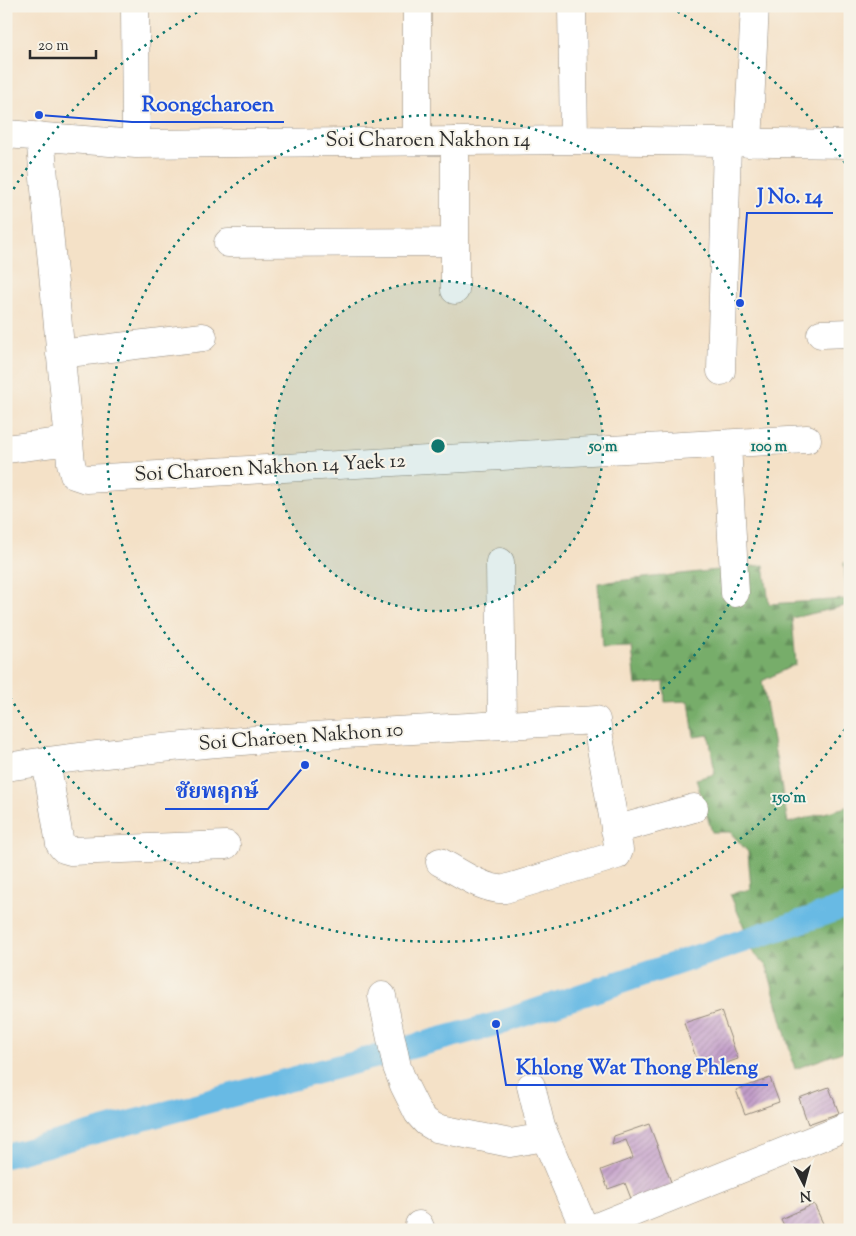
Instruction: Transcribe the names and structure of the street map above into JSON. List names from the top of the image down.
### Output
{
  "streets": {
    "street": ["Soi Charoen Nakhon 14", "Soi Charoen Nakhon 14 Yaek 12", "Soi Charoen Nakhon 10"]
  },
  "crossings": [
    ["Soi Charoen Nakhon 14", "Soi Charoen Nakhon 14 Yaek 12"]
  ],
  "places": [
    "Roongcharoen",
    "J No. 14",
    "ชัยพฤกษ์",
    "Khlong Wat Thong Phleng"
  ],
  "scale_bar": "20 m",
  "north": "bottom",
  "rings": ["50 m", "100 m", "150 m"]
}
